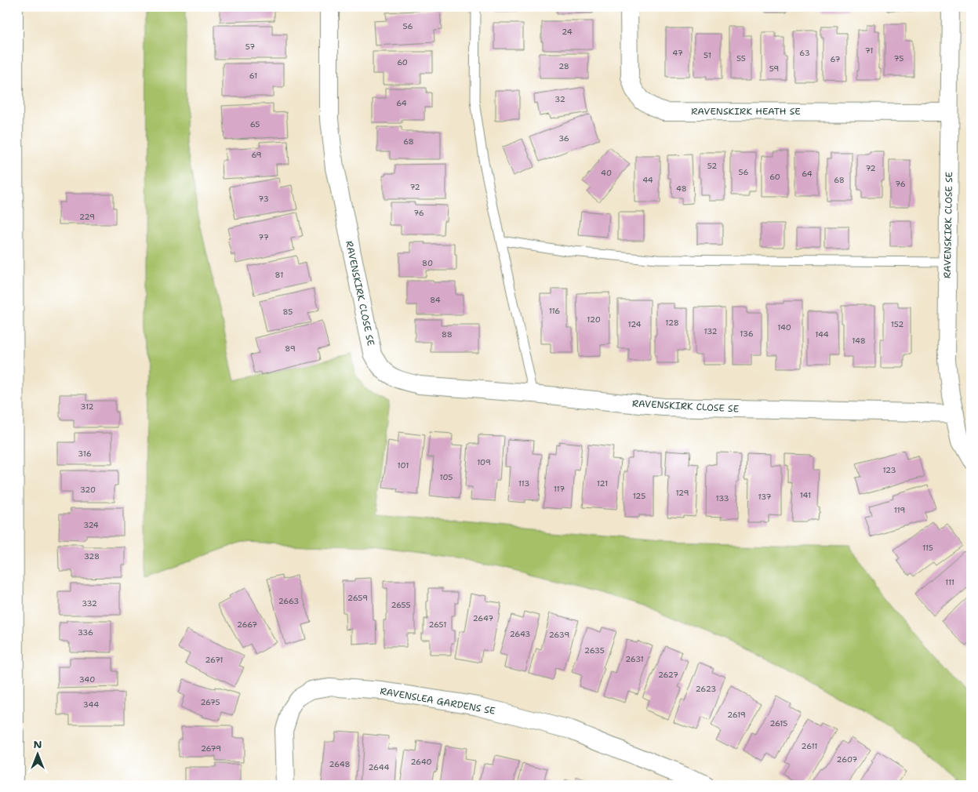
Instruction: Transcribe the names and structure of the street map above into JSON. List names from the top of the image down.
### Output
{
  "streets": {
    "street": ["RAVENSKIRK HEATH SE", "RAVENSKIRK CLOSE SE", "RAVENSLEA GARDENS SE"]
  },
  "crossings": [
    ["RAVENSKIRK HEATH SE", "RAVENSKIRK CLOSE SE"]
  ],
  "house_numbers": [
    "56",
    "24",
    "57",
    "71",
    "47",
    "63",
    "51",
    "55",
    "75",
    "67",
    "60",
    "28",
    "59",
    "61",
    "32",
    "64",
    "65",
    "36",
    "68",
    "69",
    "52",
    "72",
    "56",
    "40",
    "64",
    "60",
    "44",
    "68",
    "76",
    "72",
    "48",
    "73",
    "76",
    "229",
    "77",
    "80",
    "81",
    "84",
    "116",
    "85",
    "120",
    "128",
    "124",
    "152",
    "140",
    "132",
    "136",
    "88",
    "144",
    "148",
    "89",
    "312",
    "316",
    "109",
    "101",
    "123",
    "105",
    "113",
    "121",
    "117",
    "320",
    "129",
    "141",
    "125",
    "137",
    "133",
    "119",
    "324",
    "115",
    "328",
    "111",
    "2659",
    "2663",
    "332",
    "2655",
    "2647",
    "2667",
    "2651",
    "336",
    "2643",
    "2639",
    "2635",
    "2631",
    "2671",
    "2627",
    "340",
    "2623",
    "2675",
    "344",
    "2619",
    "2615",
    "2611",
    "2679",
    "2607",
    "2640",
    "2648",
    "2644"
  ],
  "north": "top"
}
